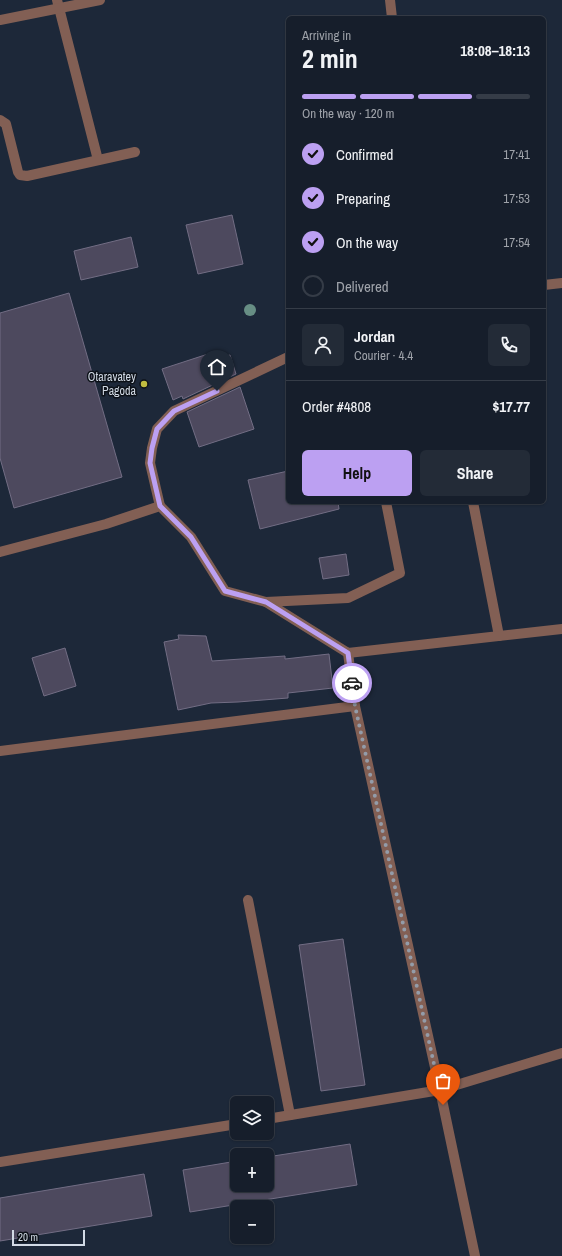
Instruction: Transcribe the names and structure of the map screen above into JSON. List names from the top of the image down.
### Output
{
  "places": ["Otaravatey Pagoda"],
  "scale_bar": "20 m",
  "page": {
    "heading": ["2 min", "Arriving in", "18:08–18:13"],
    "panel": [
      "Jordan",
      "Courier · 4.4",
      "Order #4808",
      "$17.77"
    ],
    "bar": "On the way · 120 m",
    "list": [
      ["Confirmed", "17:41"],
      ["Preparing", "17:53"],
      ["On the way", "17:54"],
      "Delivered"
    ],
    "buttons": ["Help", "Share"],
    "map_buttons": ["+", "−"],
    "scale": "20 m"
  }
}
